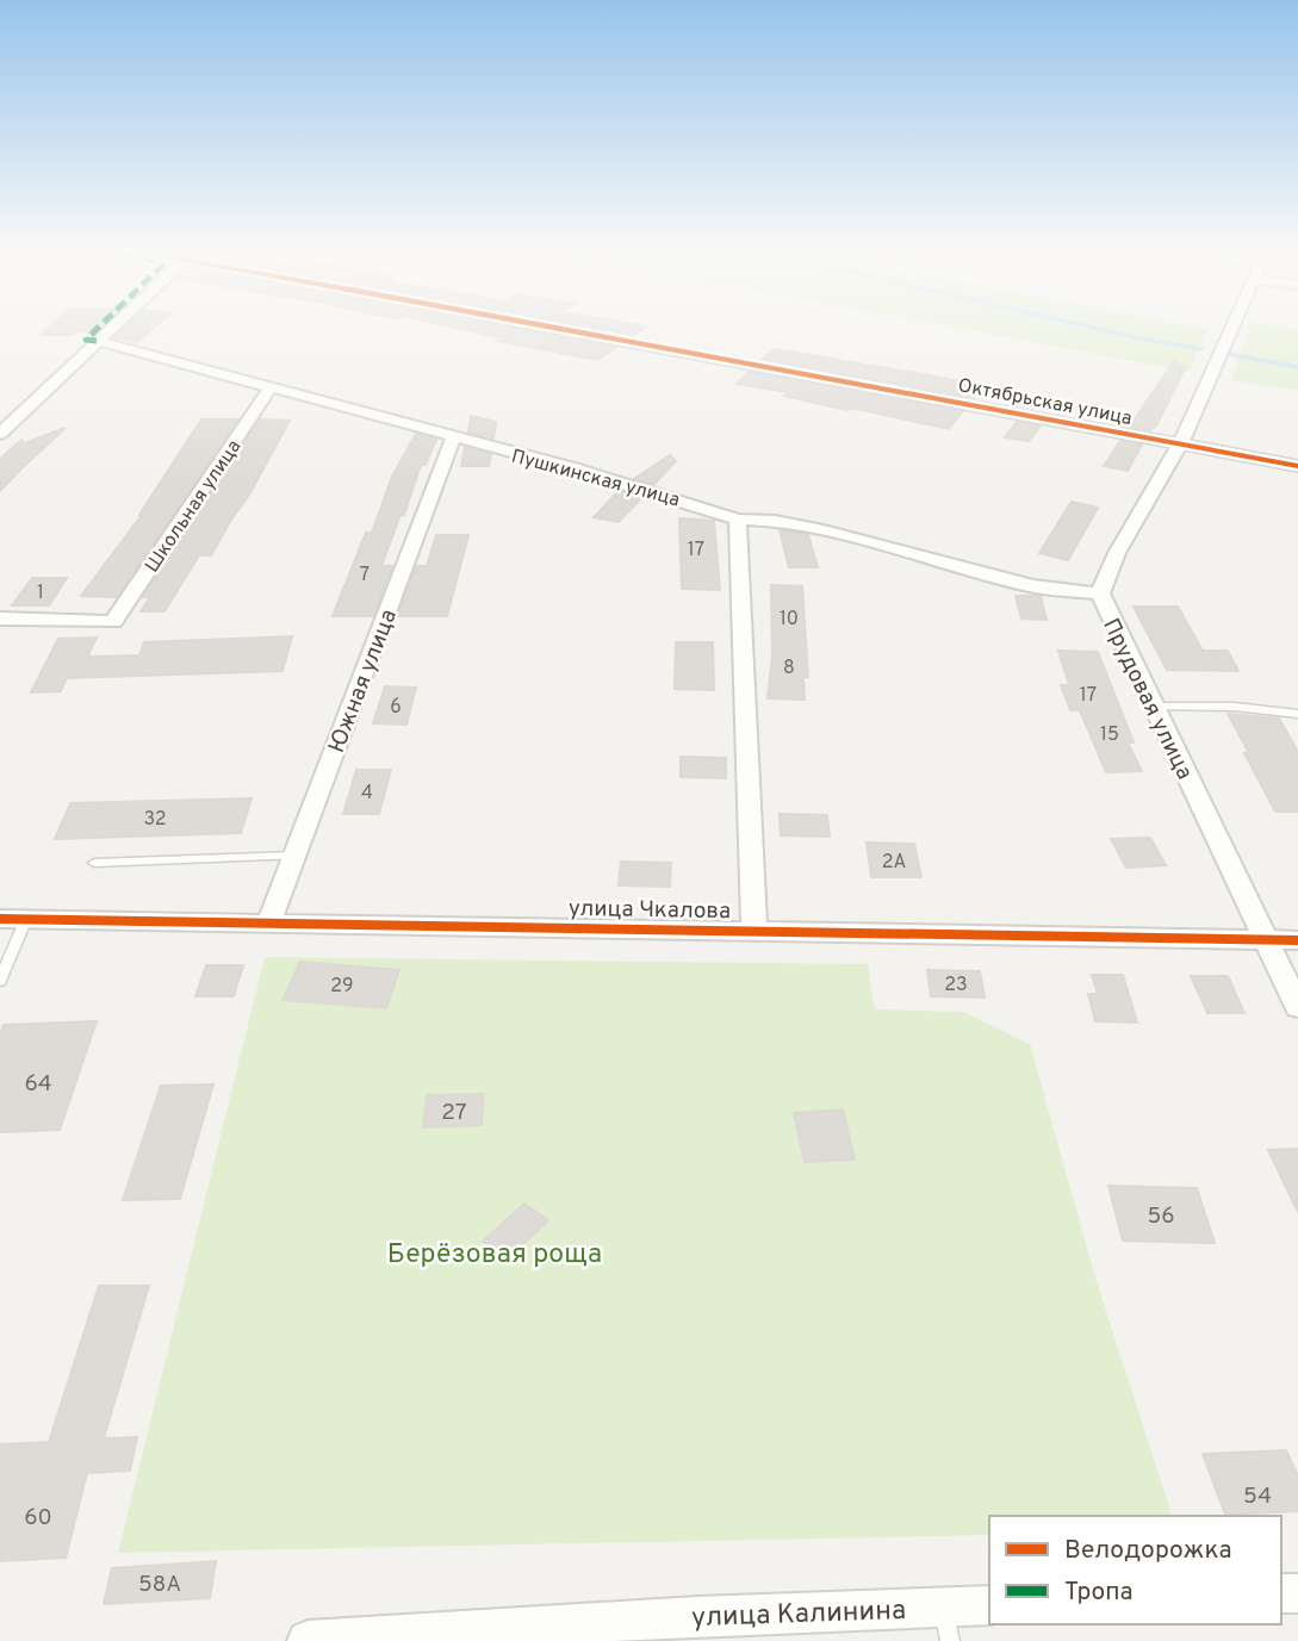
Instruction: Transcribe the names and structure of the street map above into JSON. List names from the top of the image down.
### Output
{
  "streets": {
    "street": [
      "Октябрьская улица",
      "Пушкинская улица",
      "Школьная улица",
      "Южная улица",
      "Прудовая улица",
      "улица Чкалова",
      "улица Калинина"
    ]
  },
  "crossings": [
    ["Октябрьская улица", "Прудовая улица"],
    ["Пушкинская улица", "Школьная улица"],
    ["Пушкинская улица", "Южная улица"],
    ["Пушкинская улица", "Прудовая улица"],
    ["Южная улица", "улица Чкалова"],
    ["Прудовая улица", "улица Чкалова"]
  ],
  "parks": ["Берёзовая роща"],
  "house_numbers": [
    "17",
    "7",
    "1",
    "10",
    "8",
    "17",
    "6",
    "15",
    "4",
    "32",
    "2А",
    "23",
    "29",
    "64",
    "27",
    "56",
    "54",
    "60",
    "58А"
  ],
  "legend": ["Велодорожка", "Тропа"]
}
